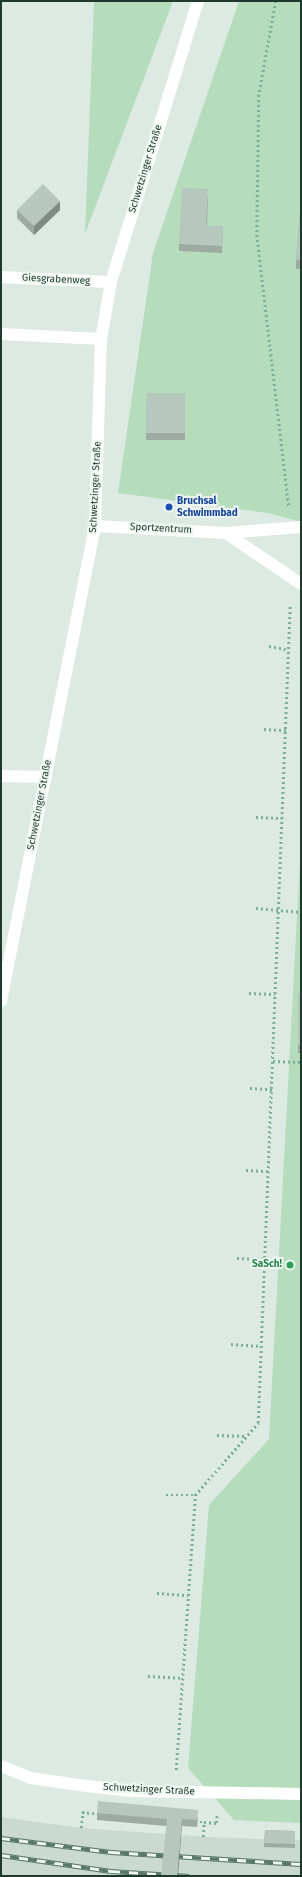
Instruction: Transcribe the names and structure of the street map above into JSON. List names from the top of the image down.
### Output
{
  "streets": {
    "street": ["Schwetzinger Straße", "Giesgrabenweg", "Sportzentrum"]
  },
  "crossings": [
    ["Schwetzinger Straße", "Giesgrabenweg"],
    ["Schwetzinger Straße", "Sportzentrum"]
  ],
  "places": ["Bruchsal Schwimmbad", "SaSch!"]
}
